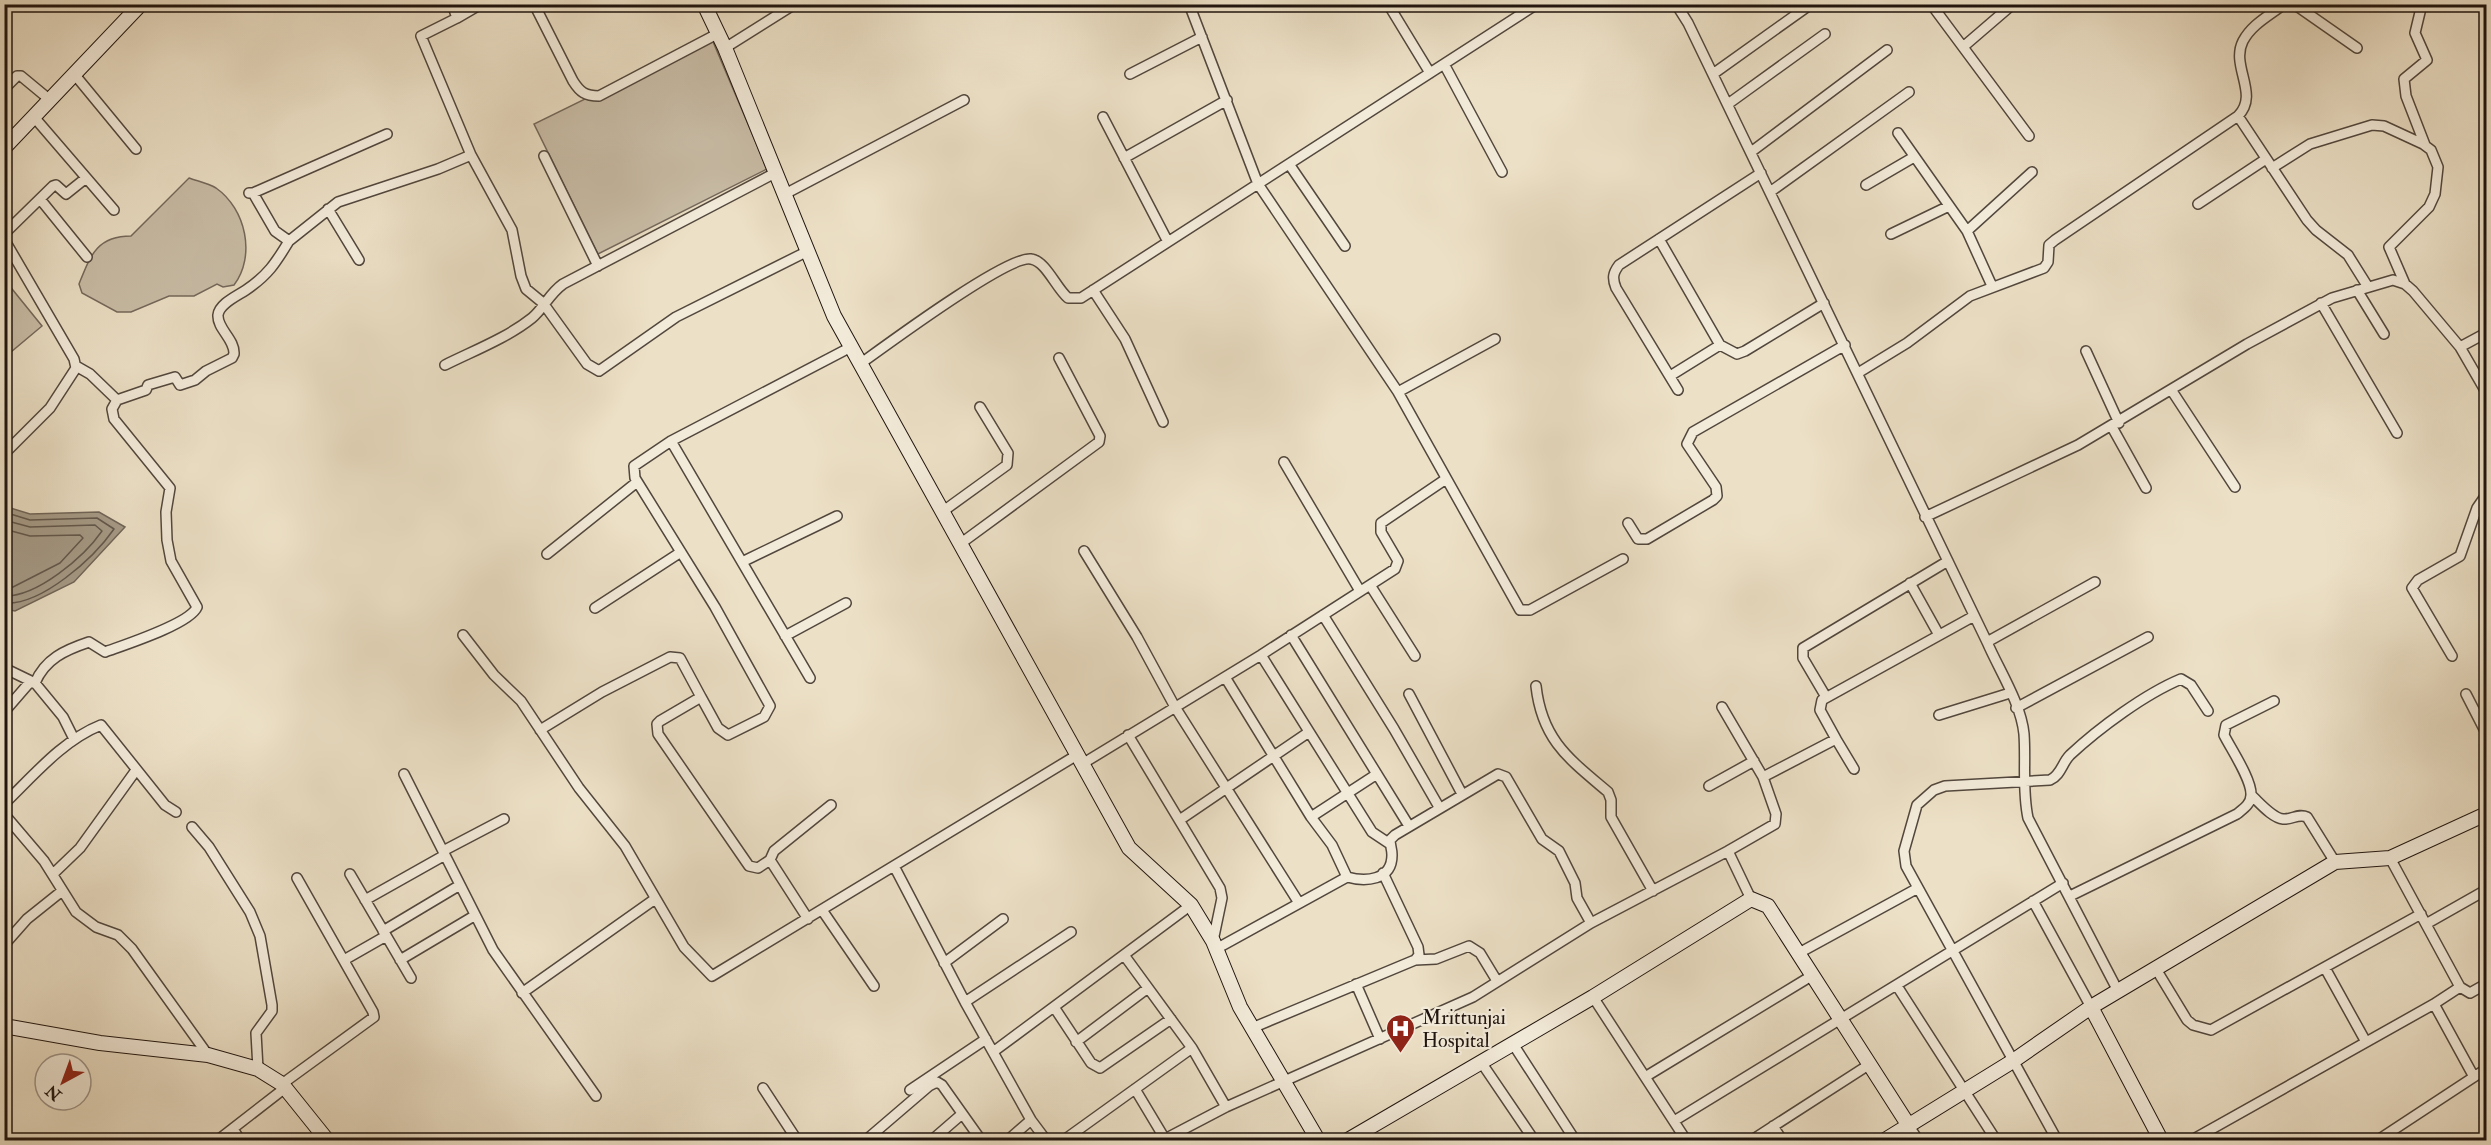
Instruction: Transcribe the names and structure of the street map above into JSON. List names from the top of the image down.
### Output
{
  "places": {
    "hospital": ["Mrittunjai Hospital"]
  },
  "north": "bottom left"
}
